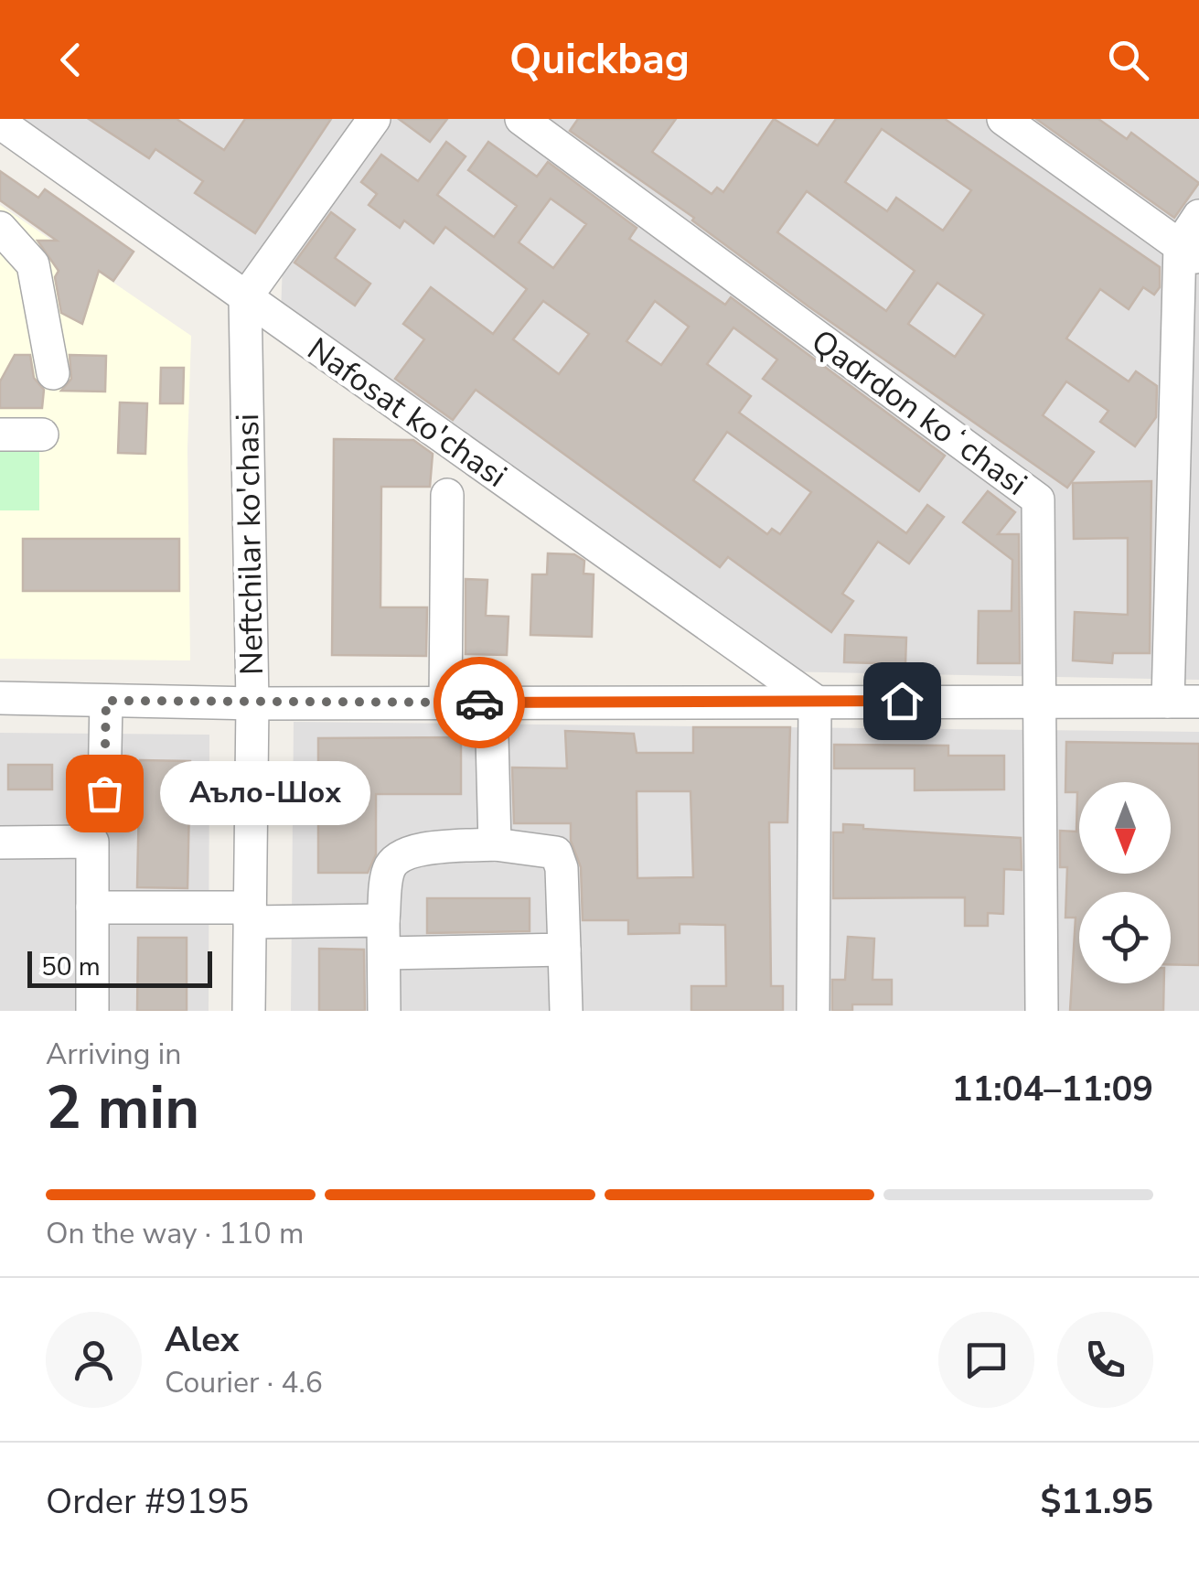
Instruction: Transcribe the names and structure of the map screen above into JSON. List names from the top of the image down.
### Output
{
  "streets": {
    "street": ["Nafosat ko'chasi", "Qadrdon koʻchasi", "Neftchilar ko'chasi"]
  },
  "crossings": [
    ["Nafosat ko'chasi", "Neftchilar ko'chasi"]
  ],
  "places": ["Аъло-Шох"],
  "scale_bar": "50 m",
  "north": "bottom",
  "page": {
    "header": "Quickbag",
    "bubble": "Аъло-Шох",
    "scale": "50 m",
    "heading": ["2 min", "Arriving in", "11:04–11:09"],
    "panel": [
      "Alex",
      "Courier · 4.6",
      "Order #9195",
      "$11.95"
    ],
    "bar": "On the way · 110 m"
  }
}
